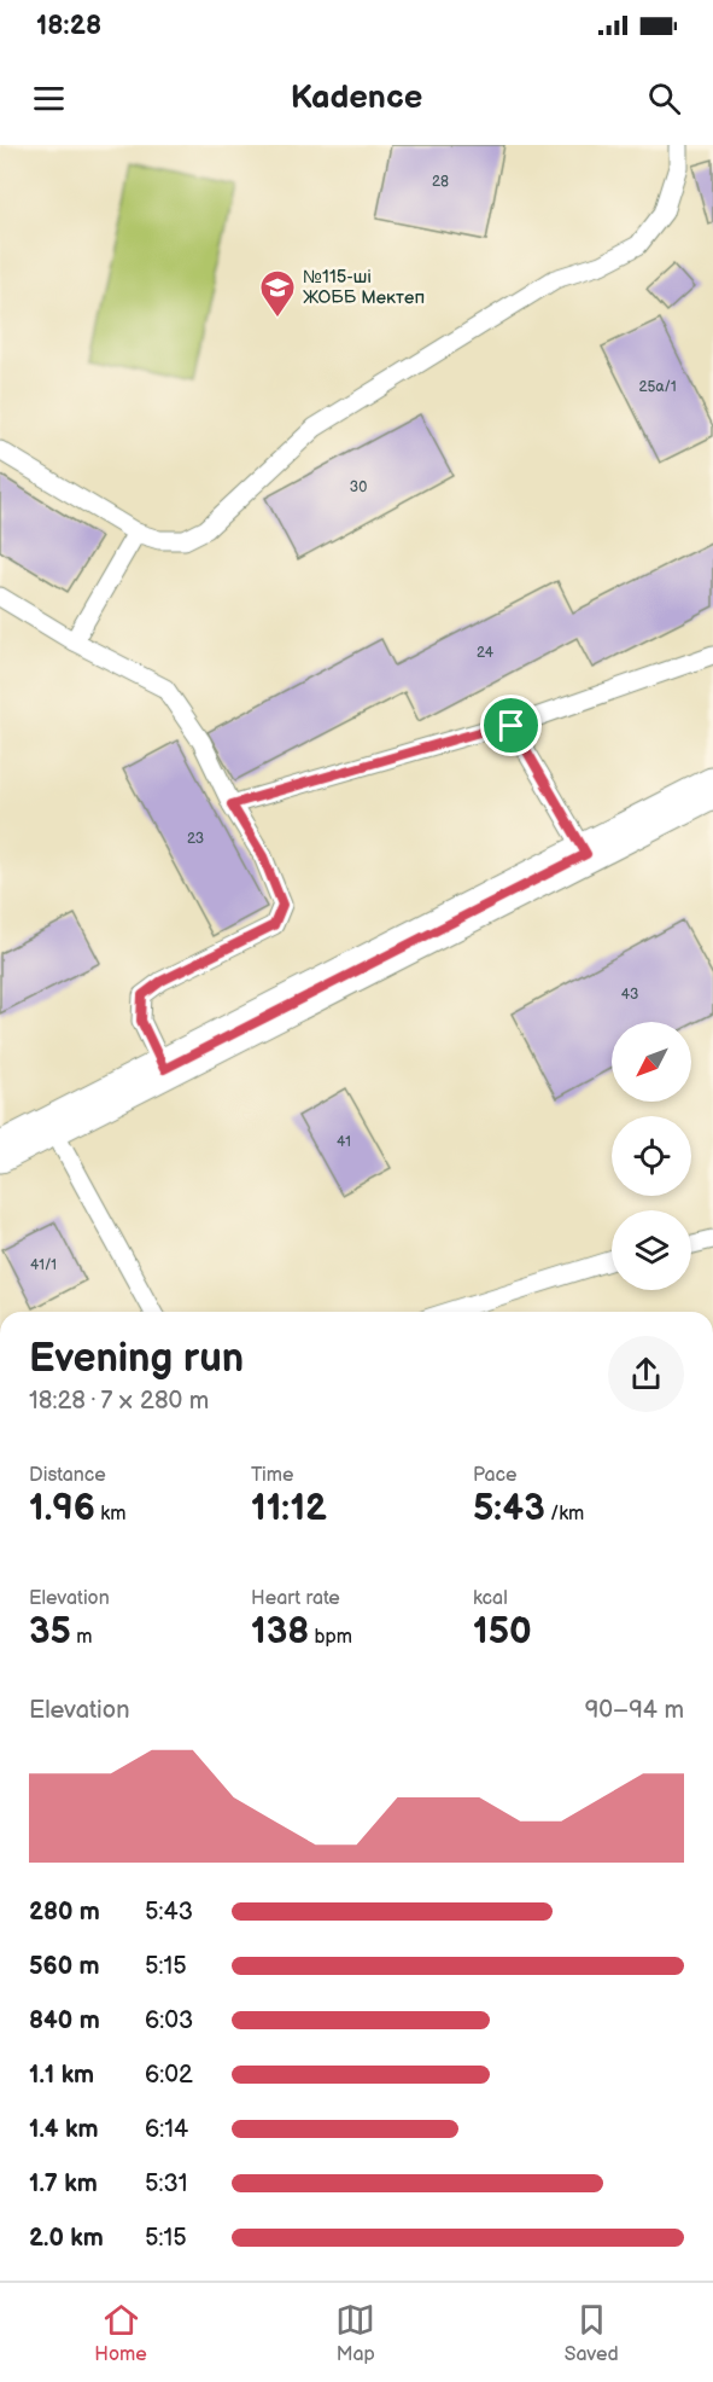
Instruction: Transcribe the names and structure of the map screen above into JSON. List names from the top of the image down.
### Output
{
  "places": {
    "school or university": ["№115-ші ЖОББ Мектеп"]
  },
  "house_numbers": [
    "28",
    "25а/1",
    "30",
    "24",
    "23",
    "43",
    "41",
    "41/1"
  ],
  "north": "bottom left",
  "page": {
    "status": "18:28",
    "header": "Kadence",
    "heading": ["Evening run", "18:28 · 7 × 280 m"],
    "stats": [
      ["Distance", "1.96 km"],
      ["Time", "11:12"],
      ["Pace", "5:43 /km"],
      ["Elevation", "35 m"],
      ["Heart rate", "138 bpm"],
      ["kcal", "150"]
    ],
    "chart": ["Elevation", "90–94 m"],
    "list": [
      {
        "name": "280 m",
        "note": "5:43"
      },
      {
        "name": "560 m",
        "note": "5:15"
      },
      {
        "name": "840 m",
        "note": "6:03"
      },
      {
        "name": "1.1 km",
        "note": "6:02"
      },
      {
        "name": "1.4 km",
        "note": "6:14"
      },
      {
        "name": "1.7 km",
        "note": "5:31"
      },
      {
        "name": "2.0 km",
        "note": "5:15"
      }
    ],
    "tabs": ["Home", "Map", "Saved"]
  }
}
